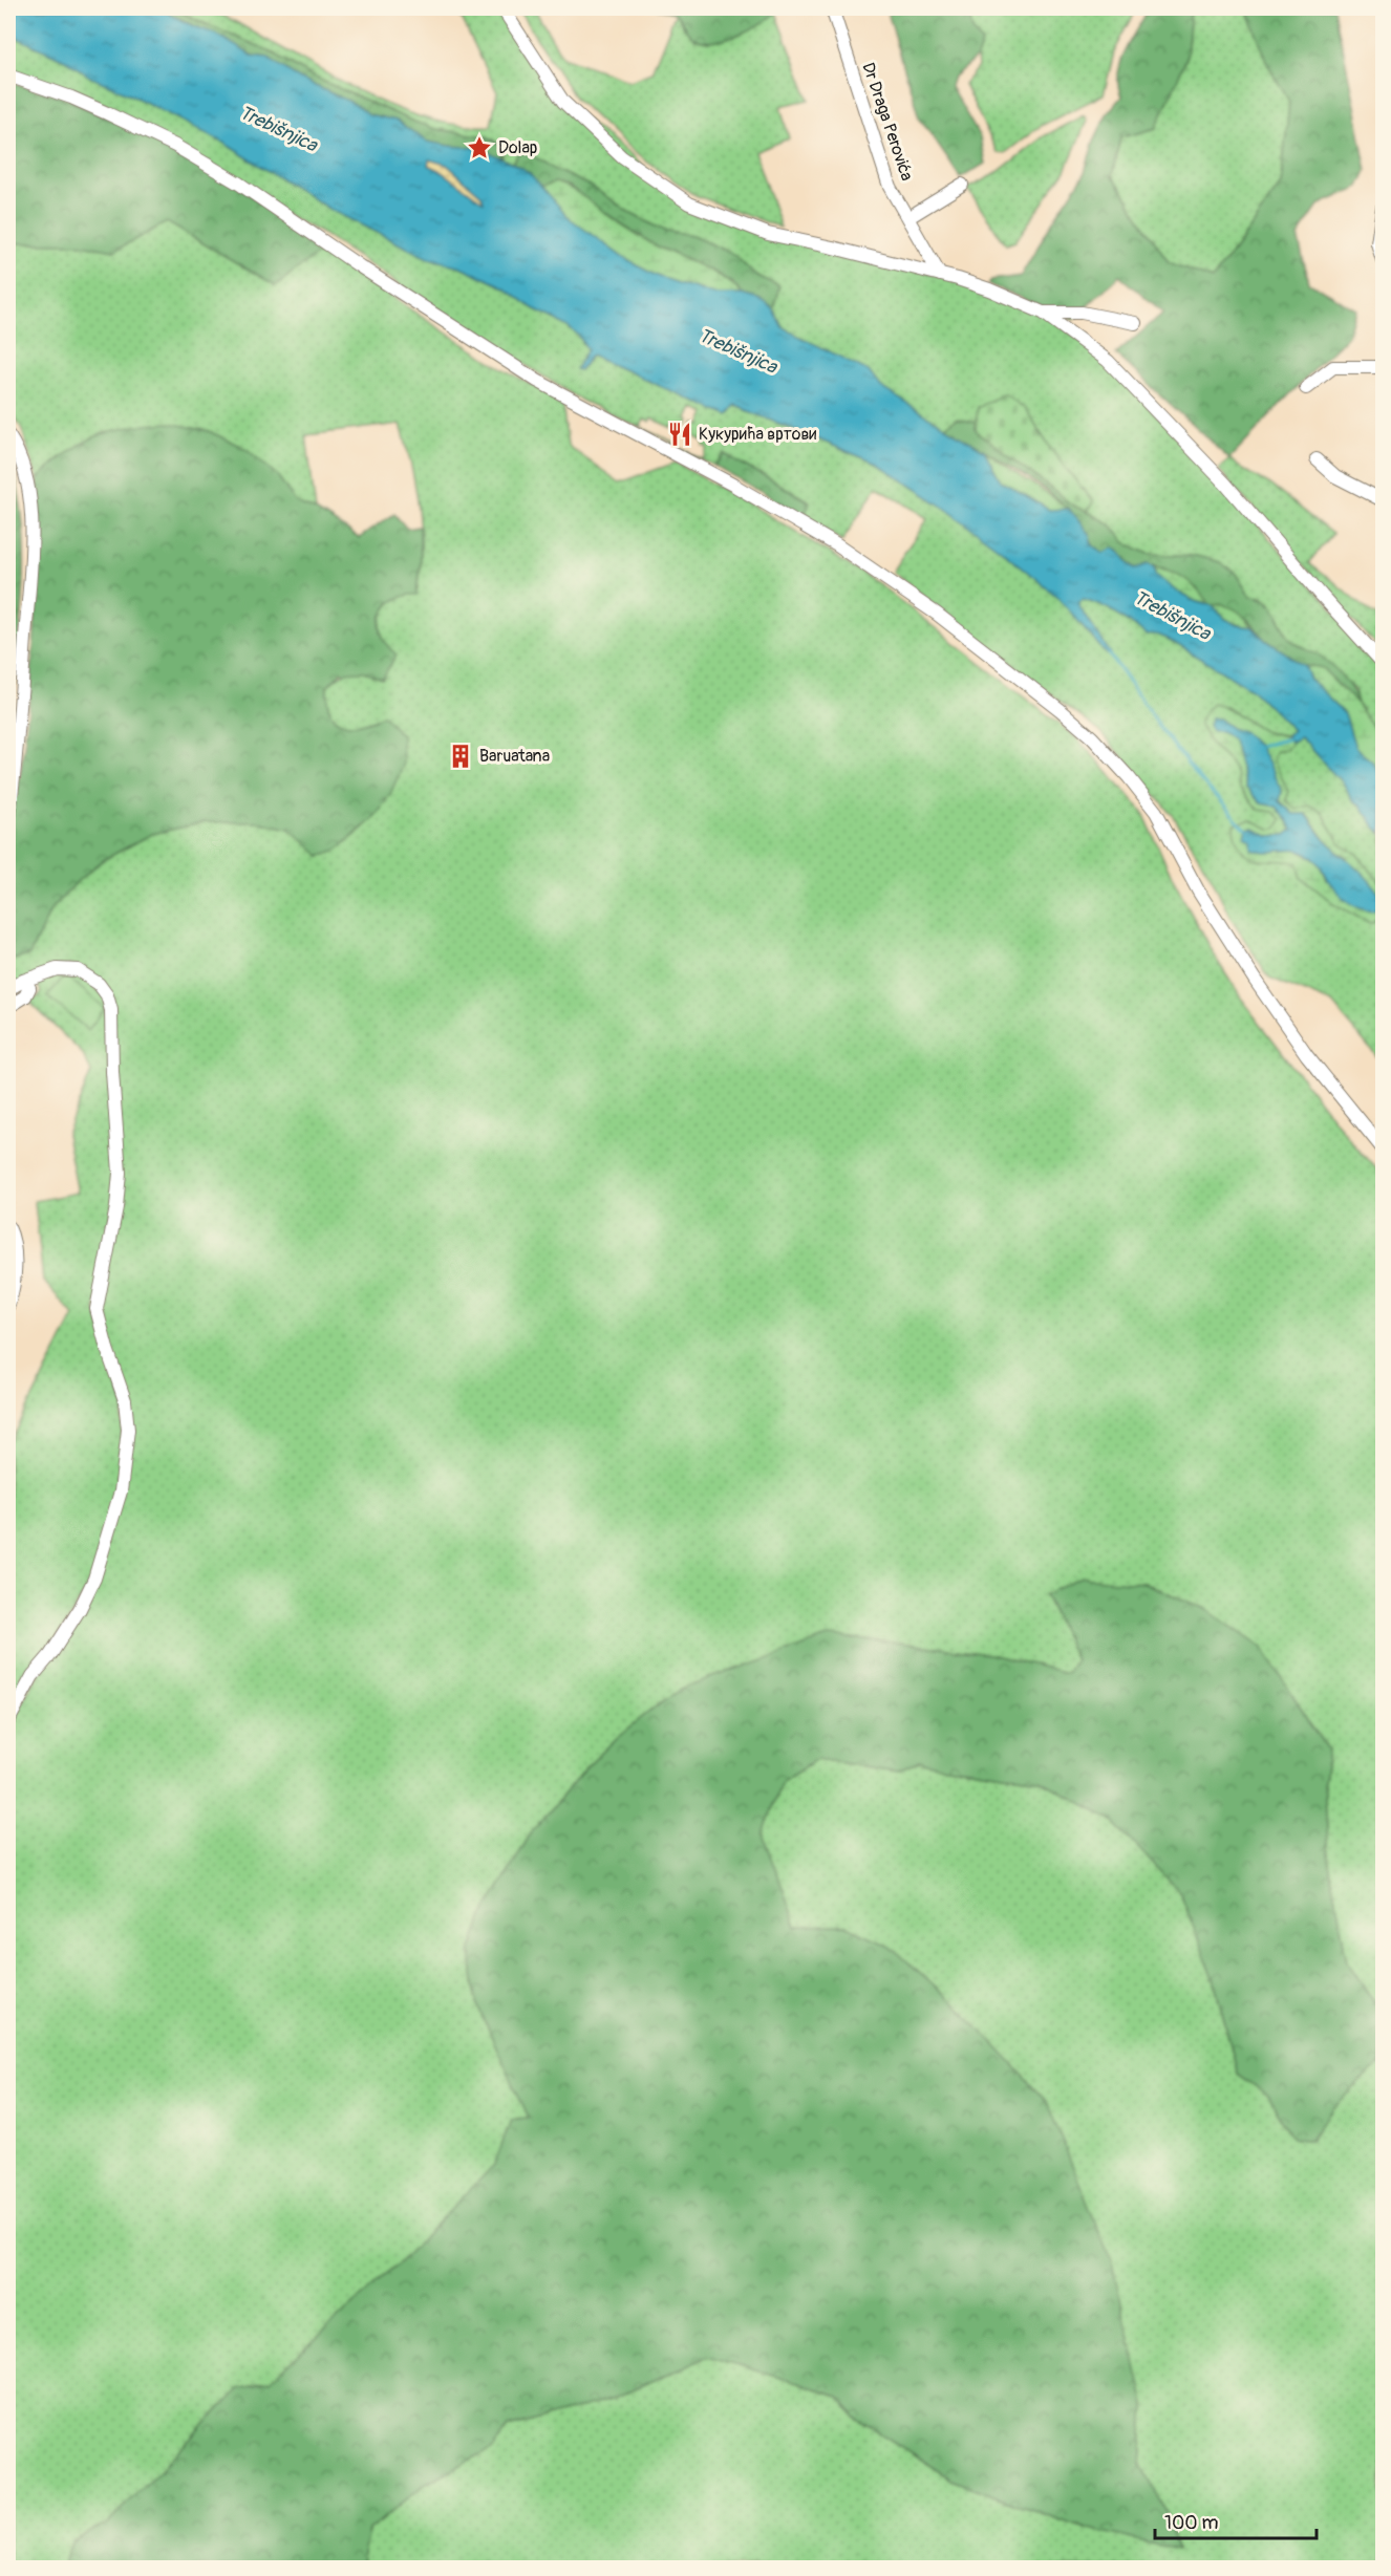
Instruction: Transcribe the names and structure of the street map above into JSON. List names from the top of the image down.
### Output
{
  "streets": {
    "street": ["Dr Draga Perovića"]
  },
  "water": ["Trebišnjica"],
  "places": {
    "place": ["Dolap"],
    "restaurant": ["Кукурића вртови"],
    "building": ["Baruatana"]
  },
  "scale_bar": "100 m"
}
